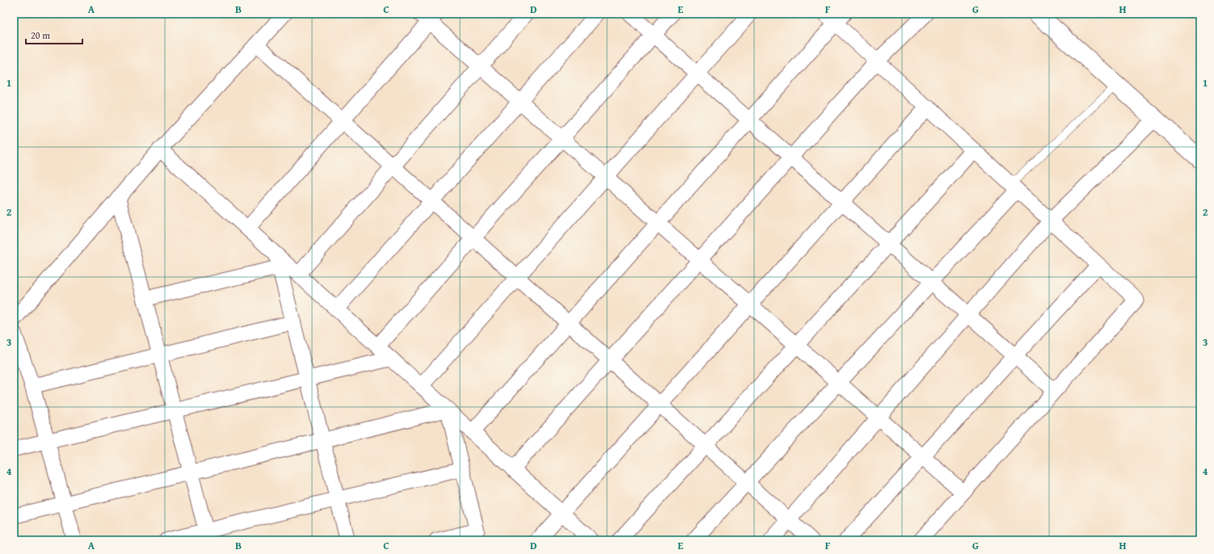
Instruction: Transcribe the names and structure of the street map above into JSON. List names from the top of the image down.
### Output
{
  "scale_bar": "20 m",
  "grid": {
    "columns": [
      "A",
      "B",
      "C",
      "D",
      "E",
      "F",
      "G",
      "H"
    ],
    "rows": [
      "1",
      "2",
      "3",
      "4"
    ]
  }
}
